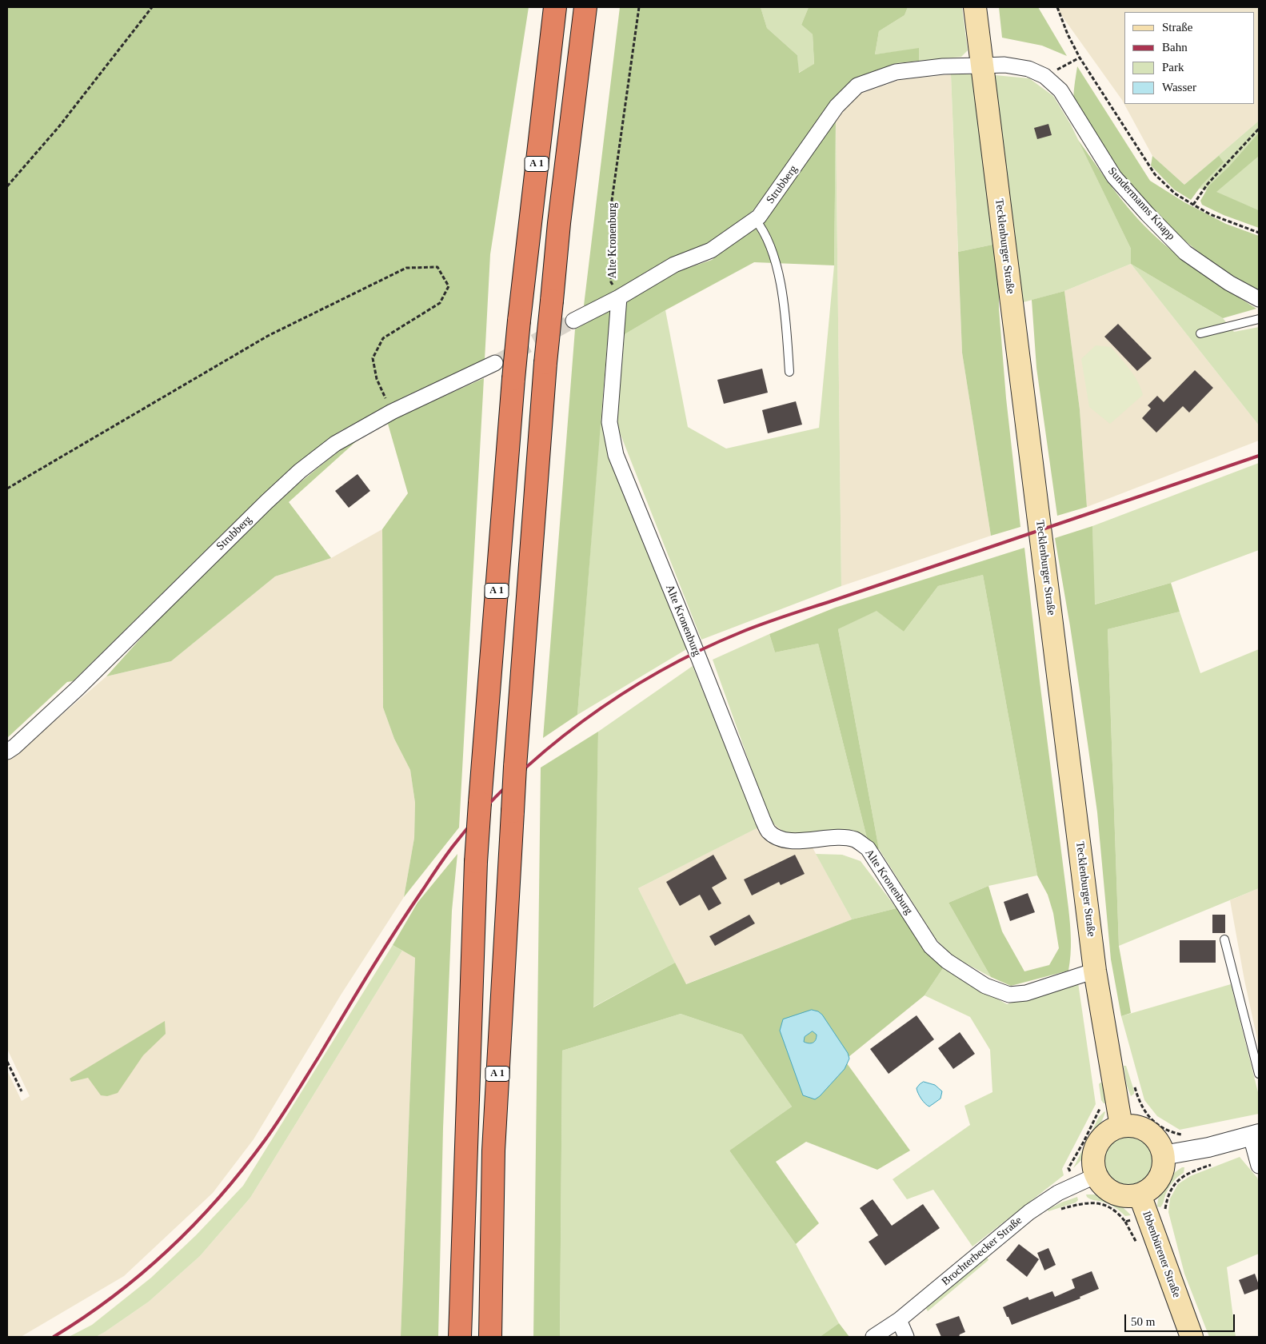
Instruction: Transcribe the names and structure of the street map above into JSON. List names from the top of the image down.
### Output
{
  "streets": {
    "highway": ["A 1"],
    "main road": ["Tecklenburger Straße", "Ibbenbürener Straße"],
    "street": [
      "Strubberg",
      "Sundermanns Knapp",
      "Alte Kronenburg",
      "Brochterbecker Straße"
    ]
  },
  "crossings": [
    ["Strubberg", "Sundermanns Knapp"],
    ["Strubberg", "Alte Kronenburg"],
    ["Strubberg", "Tecklenburger Straße"],
    ["Sundermanns Knapp", "Tecklenburger Straße"],
    ["Alte Kronenburg", "Tecklenburger Straße"],
    ["Tecklenburger Straße", "Brochterbecker Straße"],
    ["Tecklenburger Straße", "Ibbenbürener Straße"],
    ["Brochterbecker Straße", "Ibbenbürener Straße"]
  ],
  "legend": [
    "Straße",
    "Bahn",
    "Park",
    "Wasser"
  ],
  "scale_bar": "50 m"
}
